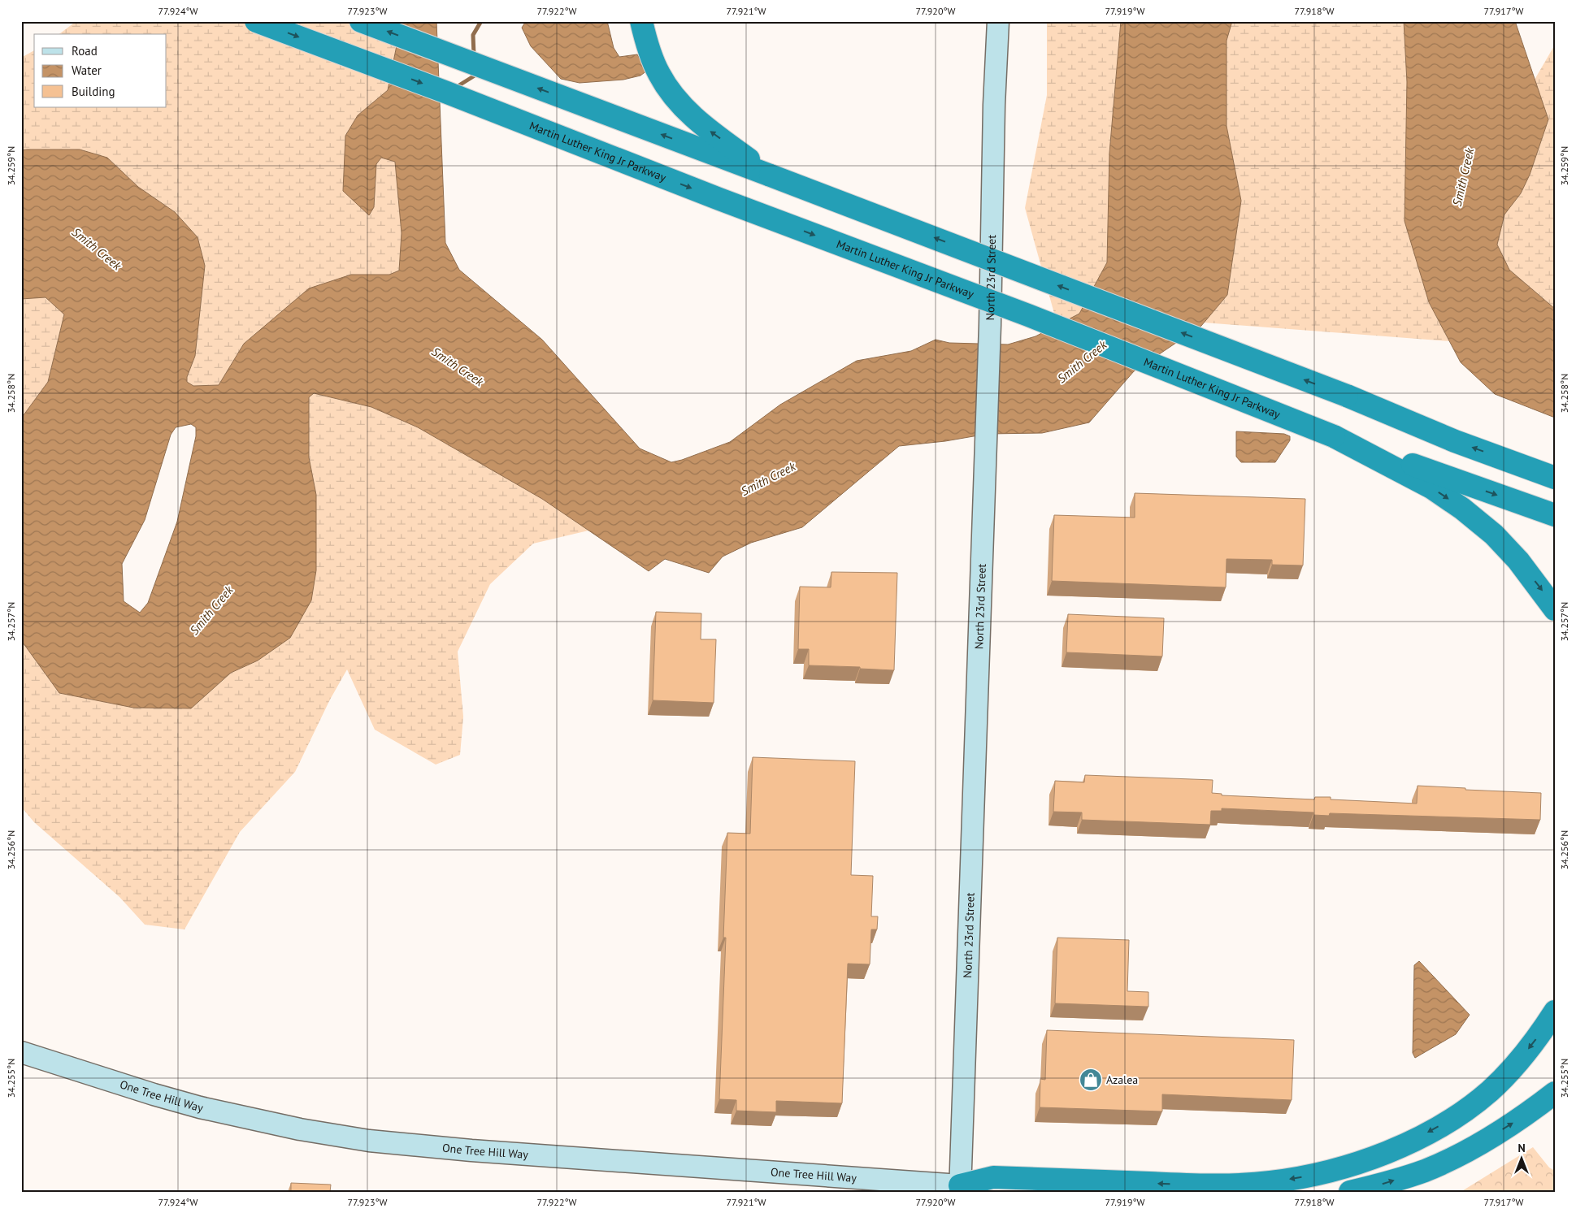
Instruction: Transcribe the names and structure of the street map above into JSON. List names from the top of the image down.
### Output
{
  "streets": {
    "highway": ["Martin Luther King Jr Parkway"],
    "main road": ["North 23rd Street", "One Tree Hill Way"]
  },
  "crossings": [
    ["North 23rd Street", "One Tree Hill Way"]
  ],
  "water": ["Smith Creek"],
  "places": {
    "shop": ["Azalea"]
  },
  "legend": ["Road", "Water", "Building"],
  "north": "top",
  "coordinates": [
    "77.924°W",
    "77.923°W",
    "77.922°W",
    "77.921°W",
    "77.920°W",
    "77.919°W",
    "77.918°W",
    "77.917°W",
    "34.259°N",
    "34.258°N",
    "34.257°N",
    "34.256°N",
    "34.255°N"
  ]
}
